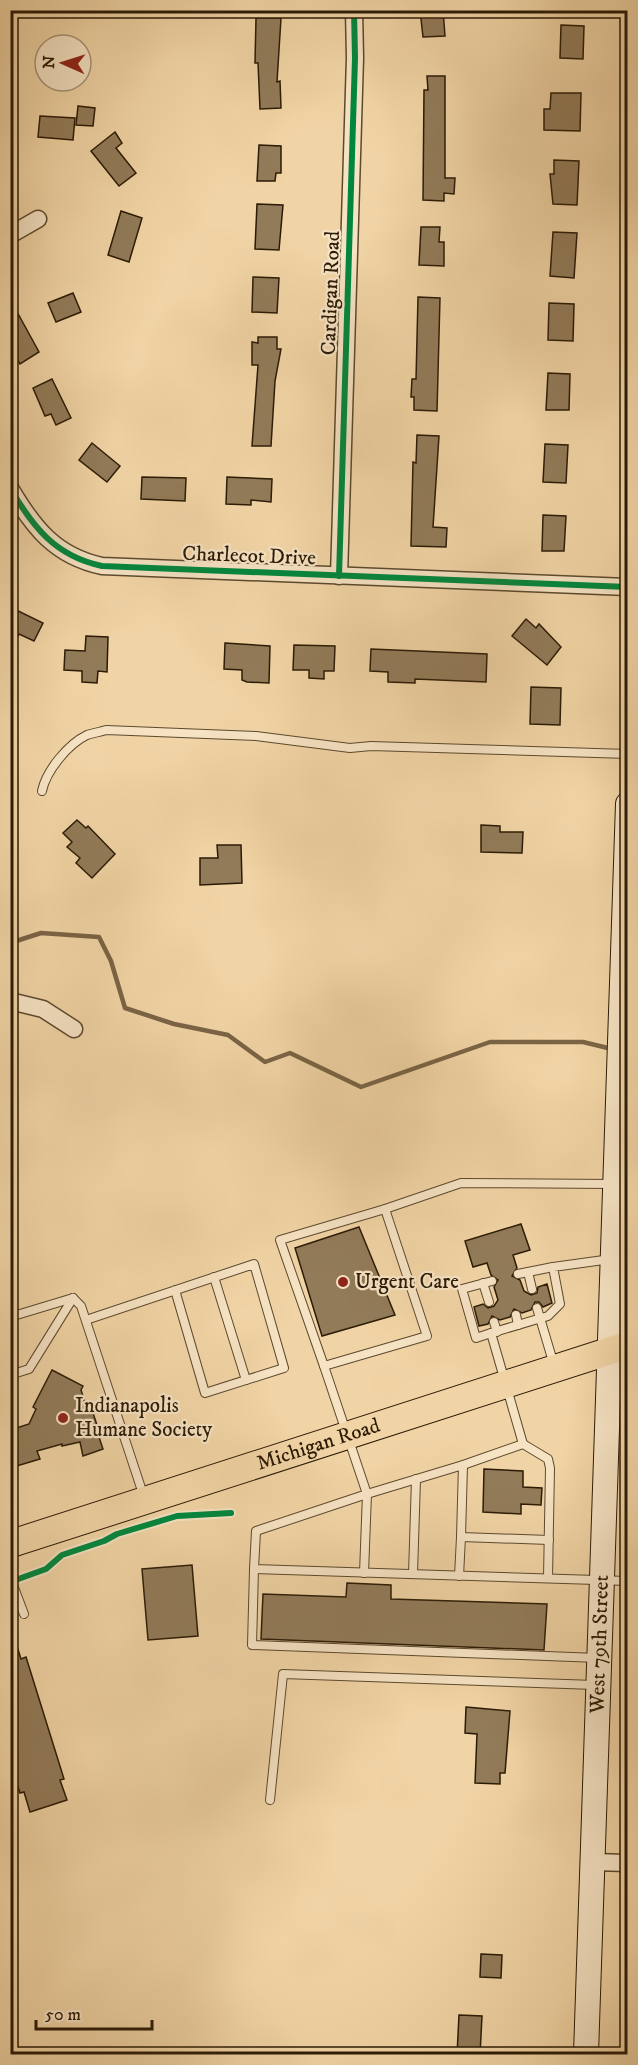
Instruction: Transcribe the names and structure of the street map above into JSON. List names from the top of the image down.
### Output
{
  "streets": {
    "main road": ["Michigan Road", "West 79th Street"],
    "street": ["Cardigan Road", "Charlecot Drive"]
  },
  "crossings": [
    ["Cardigan Road", "Charlecot Drive"],
    ["Michigan Road", "West 79th Street"]
  ],
  "places": ["Urgent Care", "Indianapolis Humane Society"],
  "scale_bar": "50 m",
  "north": "left"
}
